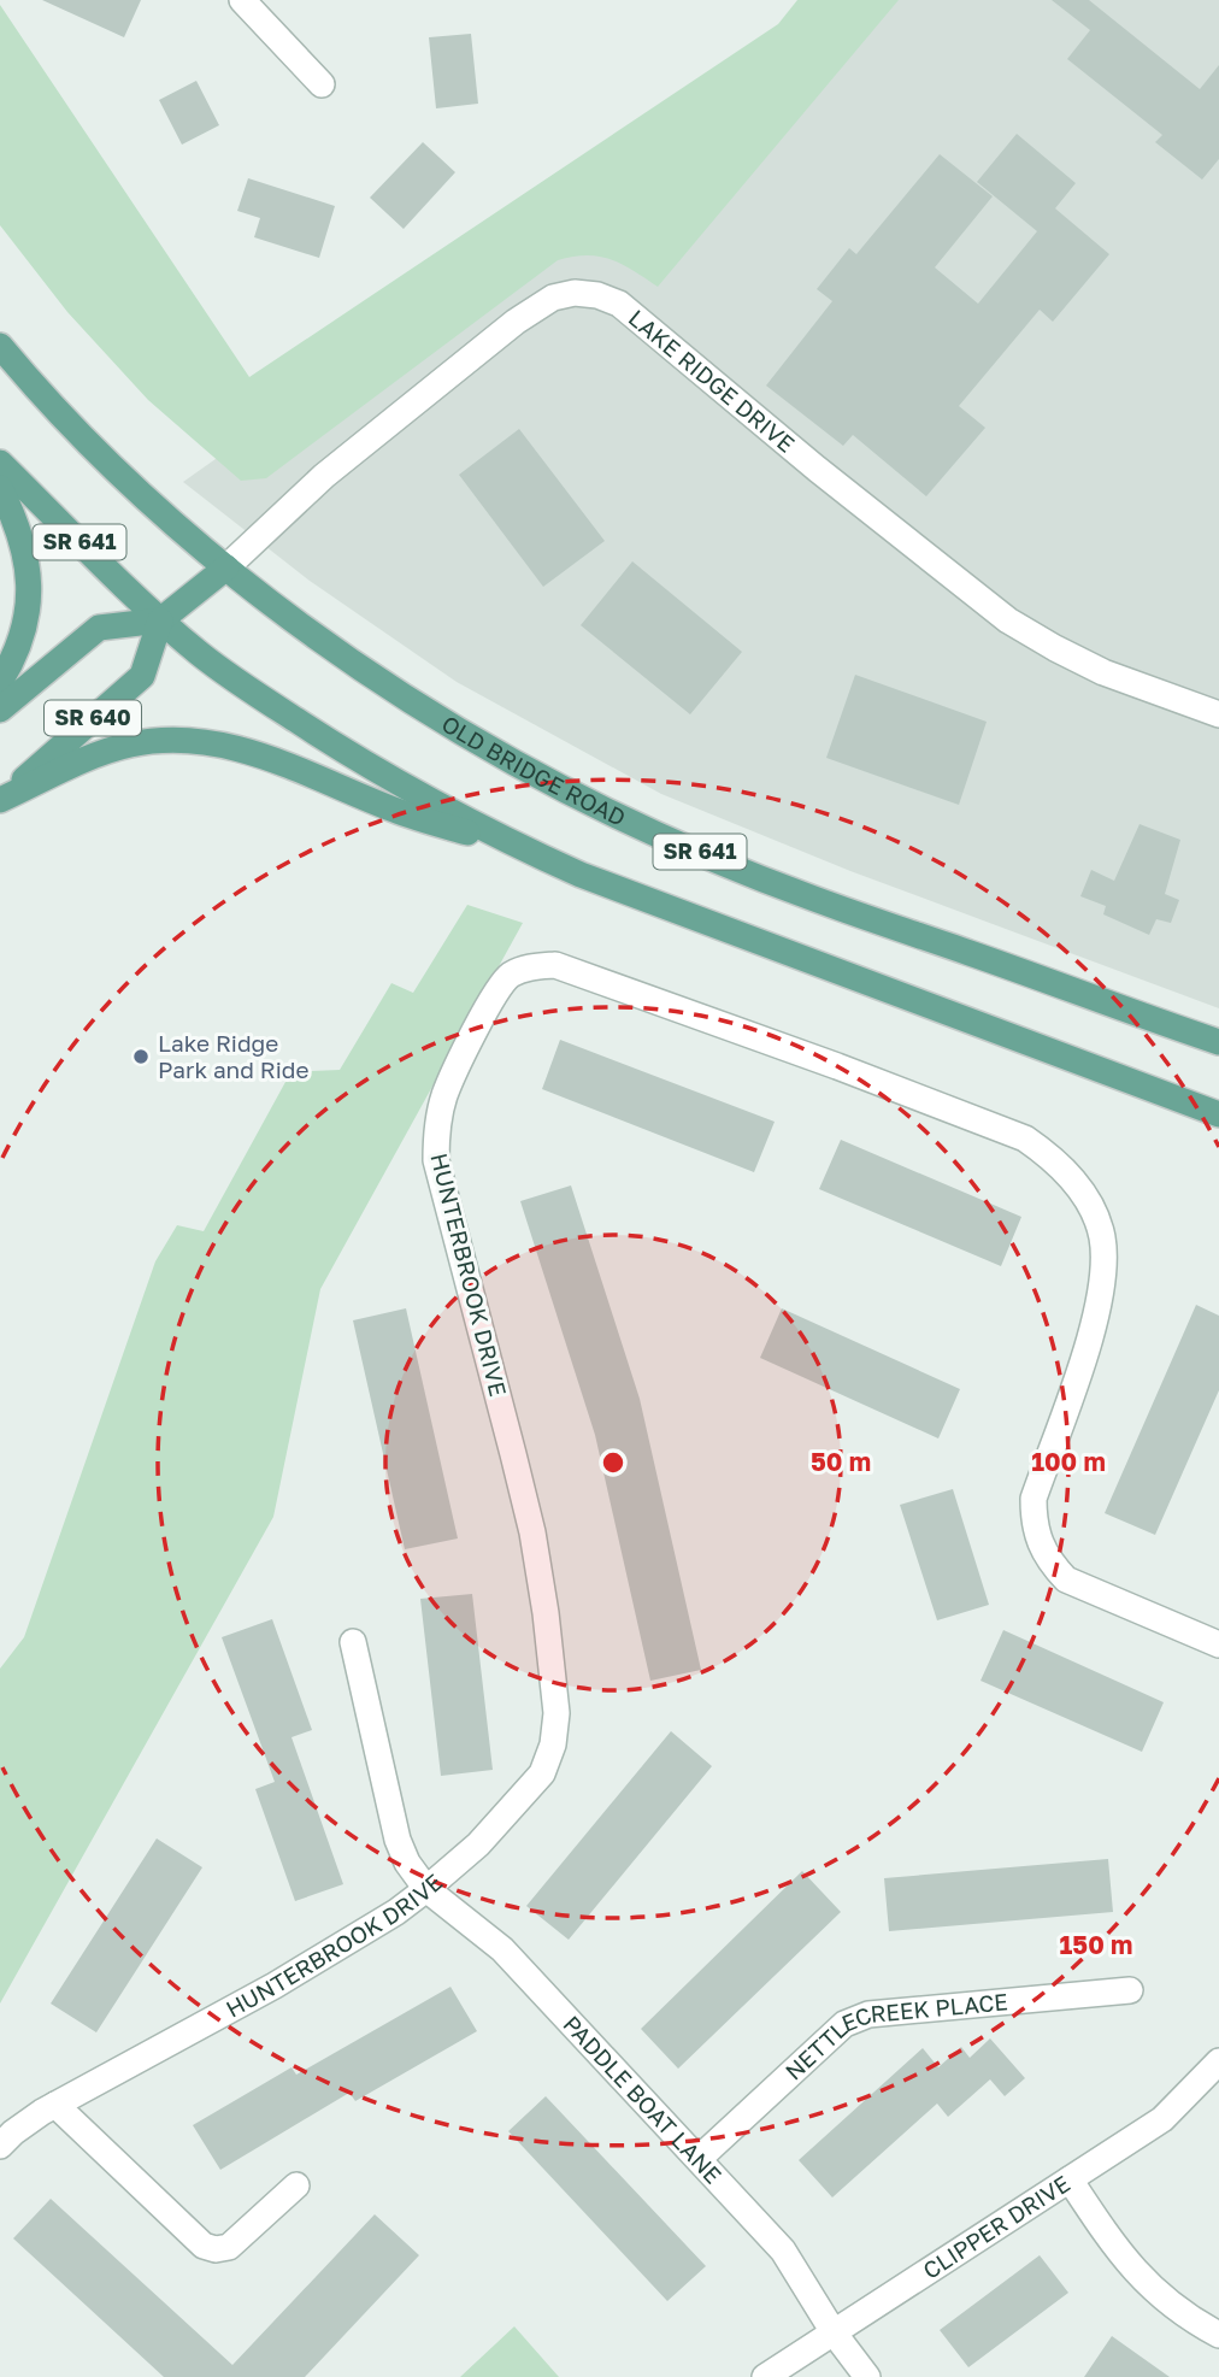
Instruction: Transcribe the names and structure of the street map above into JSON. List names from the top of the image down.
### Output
{
  "streets": {
    "main road": ["SR 641", "SR 640", "OLD BRIDGE ROAD"],
    "street": [
      "LAKE RIDGE DRIVE",
      "HUNTERBROOK DRIVE",
      "NETTLECREEK PLACE",
      "PADDLE BOAT LANE",
      "CLIPPER DRIVE"
    ]
  },
  "crossings": [
    ["LAKE RIDGE DRIVE", "OLD BRIDGE ROAD"],
    ["SR 641", "SR 640"],
    ["HUNTERBROOK DRIVE", "PADDLE BOAT LANE"],
    ["NETTLECREEK PLACE", "PADDLE BOAT LANE"],
    ["PADDLE BOAT LANE", "CLIPPER DRIVE"]
  ],
  "places": ["Lake Ridge Park and Ride"],
  "rings": ["50 m", "100 m", "150 m"]
}
